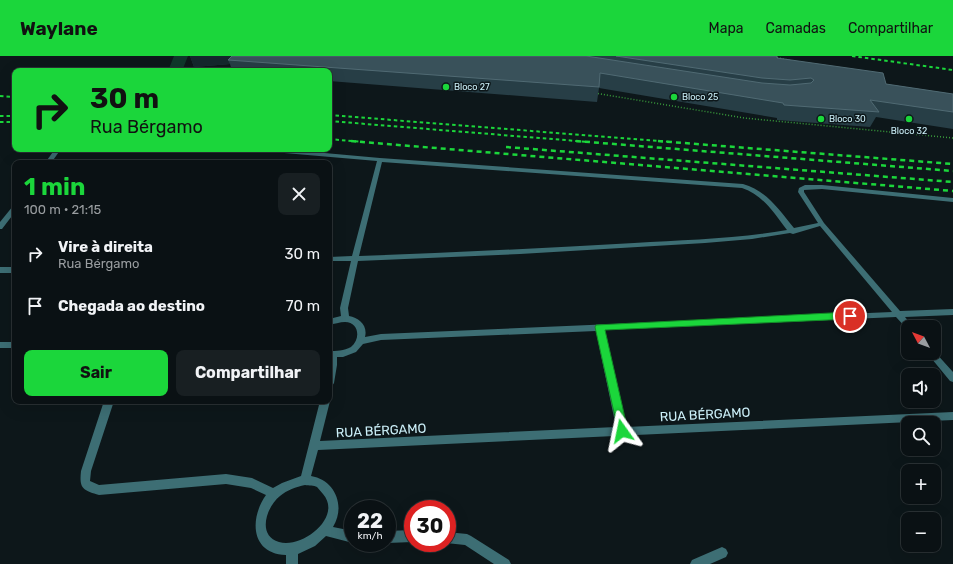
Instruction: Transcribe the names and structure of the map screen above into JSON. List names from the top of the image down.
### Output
{
  "streets": {
    "street": ["RUA BÉRGAMO"]
  },
  "places": [
    "Bloco 27",
    "Bloco 25",
    "Bloco 30",
    "Bloco 32"
  ],
  "north": "top left",
  "page": {
    "header": "Waylane",
    "nav": ["Mapa", "Camadas", "Compartilhar"],
    "turn": ["30 m", "Rua Bérgamo"],
    "heading": ["1 min", "100 m · 21:15"],
    "list": [
      {
        "name": "Vire à direita",
        "note": "Rua Bérgamo",
        "value": "30 m"
      },
      {
        "name": "Chegada ao destino",
        "value": "70 m"
      }
    ],
    "map_buttons": ["+", "−"],
    "buttons": ["Sair", "Compartilhar"],
    "speed": "22 km/h",
    "limit": "30"
  }
}
